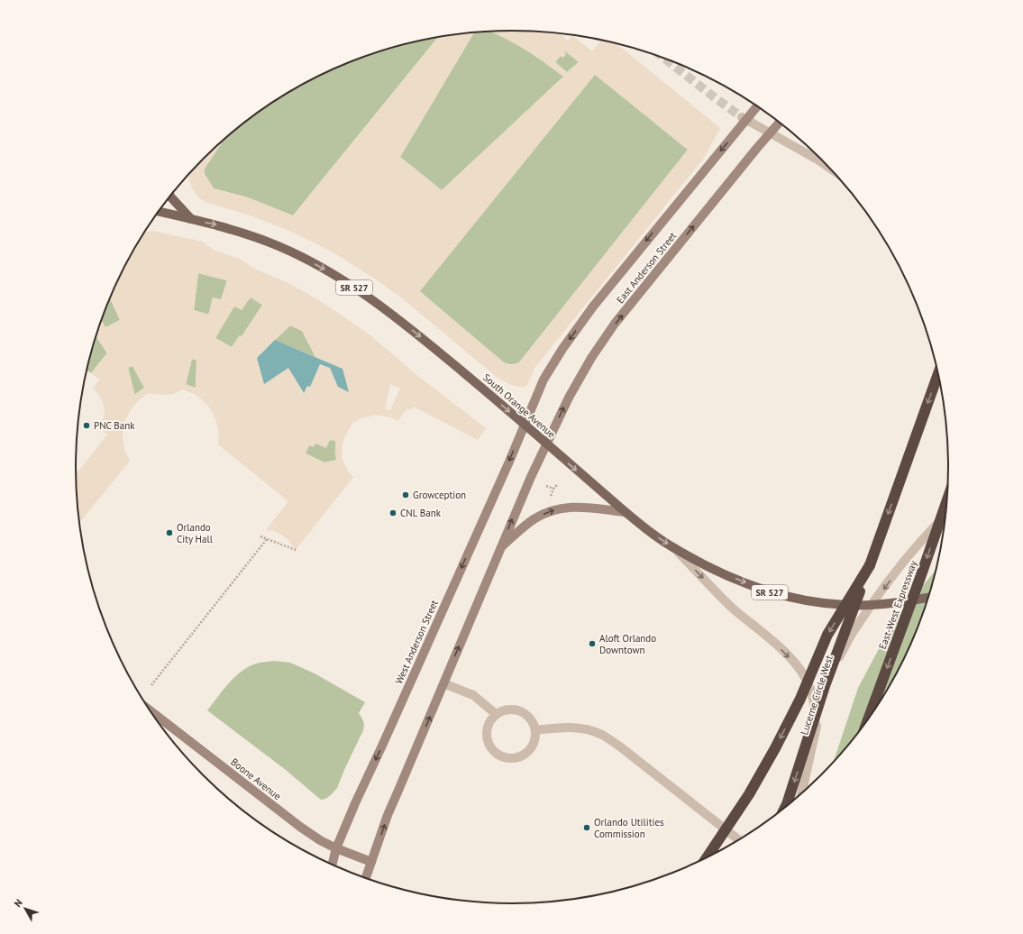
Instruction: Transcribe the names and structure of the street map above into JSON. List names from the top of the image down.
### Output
{
  "streets": {
    "highway": ["East-West Expressway"],
    "main road": [
      "East Anderson Street",
      "SR 527",
      "South Orange Avenue",
      "West Anderson Street",
      "Boone Avenue"
    ],
    "street": ["Lucerne Circle West"]
  },
  "crossings": [
    ["East Anderson Street", "South Orange Avenue"],
    ["East Anderson Street", "West Anderson Street"],
    ["South Orange Avenue", "West Anderson Street"],
    ["South Orange Avenue", "Lucerne Circle West"],
    ["West Anderson Street", "Boone Avenue"]
  ],
  "one_way": ["South Orange Avenue"],
  "places": [
    "PNC Bank",
    "Growception",
    "CNL Bank",
    "Orlando City Hall",
    "Aloft Orlando Downtown",
    "Orlando Utilities Commission"
  ],
  "north": "top left"
}
